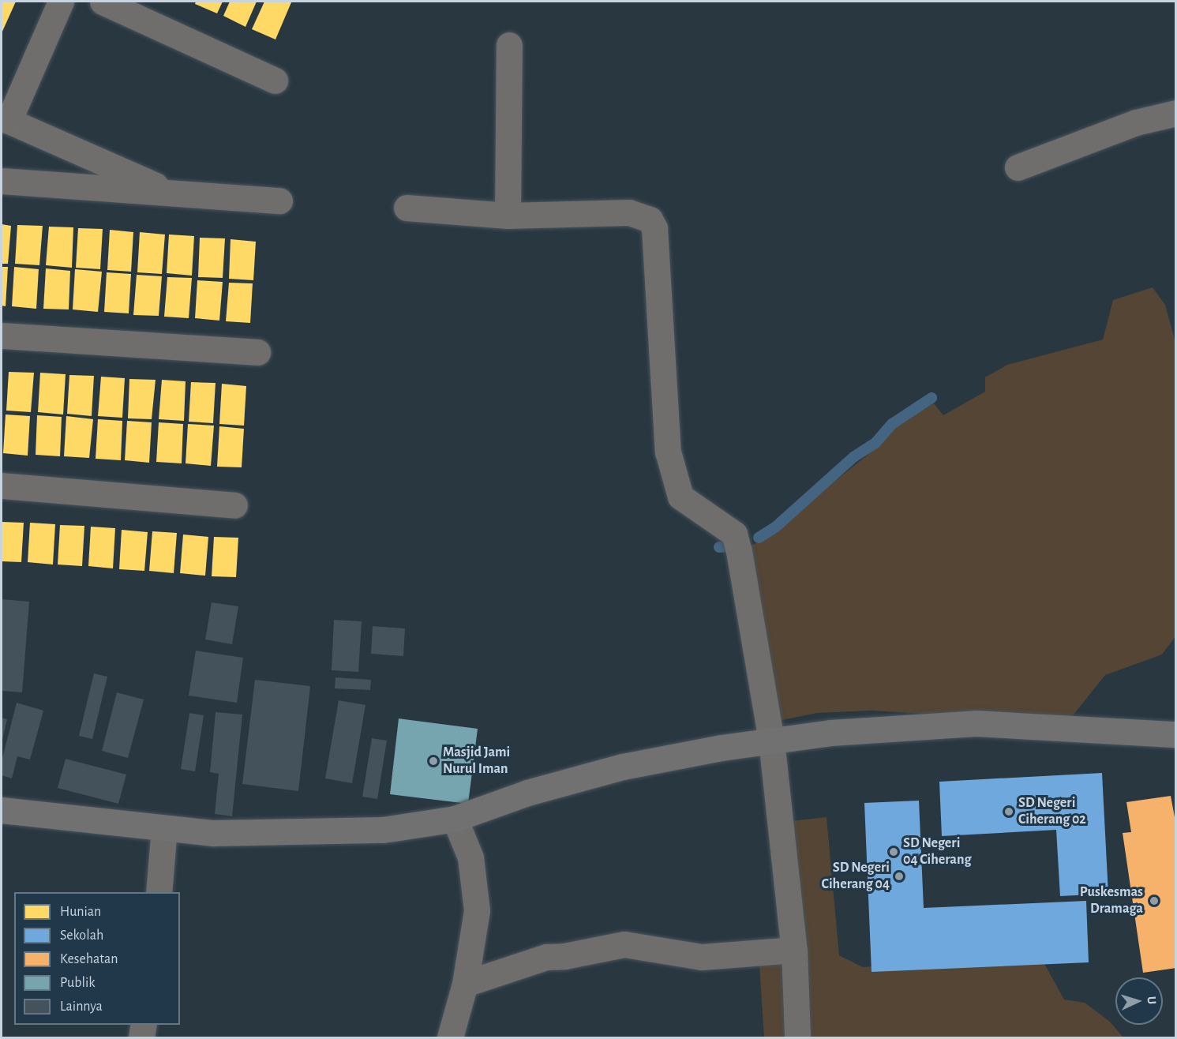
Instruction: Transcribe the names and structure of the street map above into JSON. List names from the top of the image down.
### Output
{
  "places": [
    "Masjid Jami Nurul Iman",
    "SD Negeri Ciherang 02",
    "SD Negeri 04 Ciherang",
    "SD Negeri Ciherang 04",
    "Puskesmas Dramaga"
  ],
  "legend": [
    "Hunian",
    "Sekolah",
    "Kesehatan",
    "Publik",
    "Lainnya"
  ],
  "north": "right"
}
